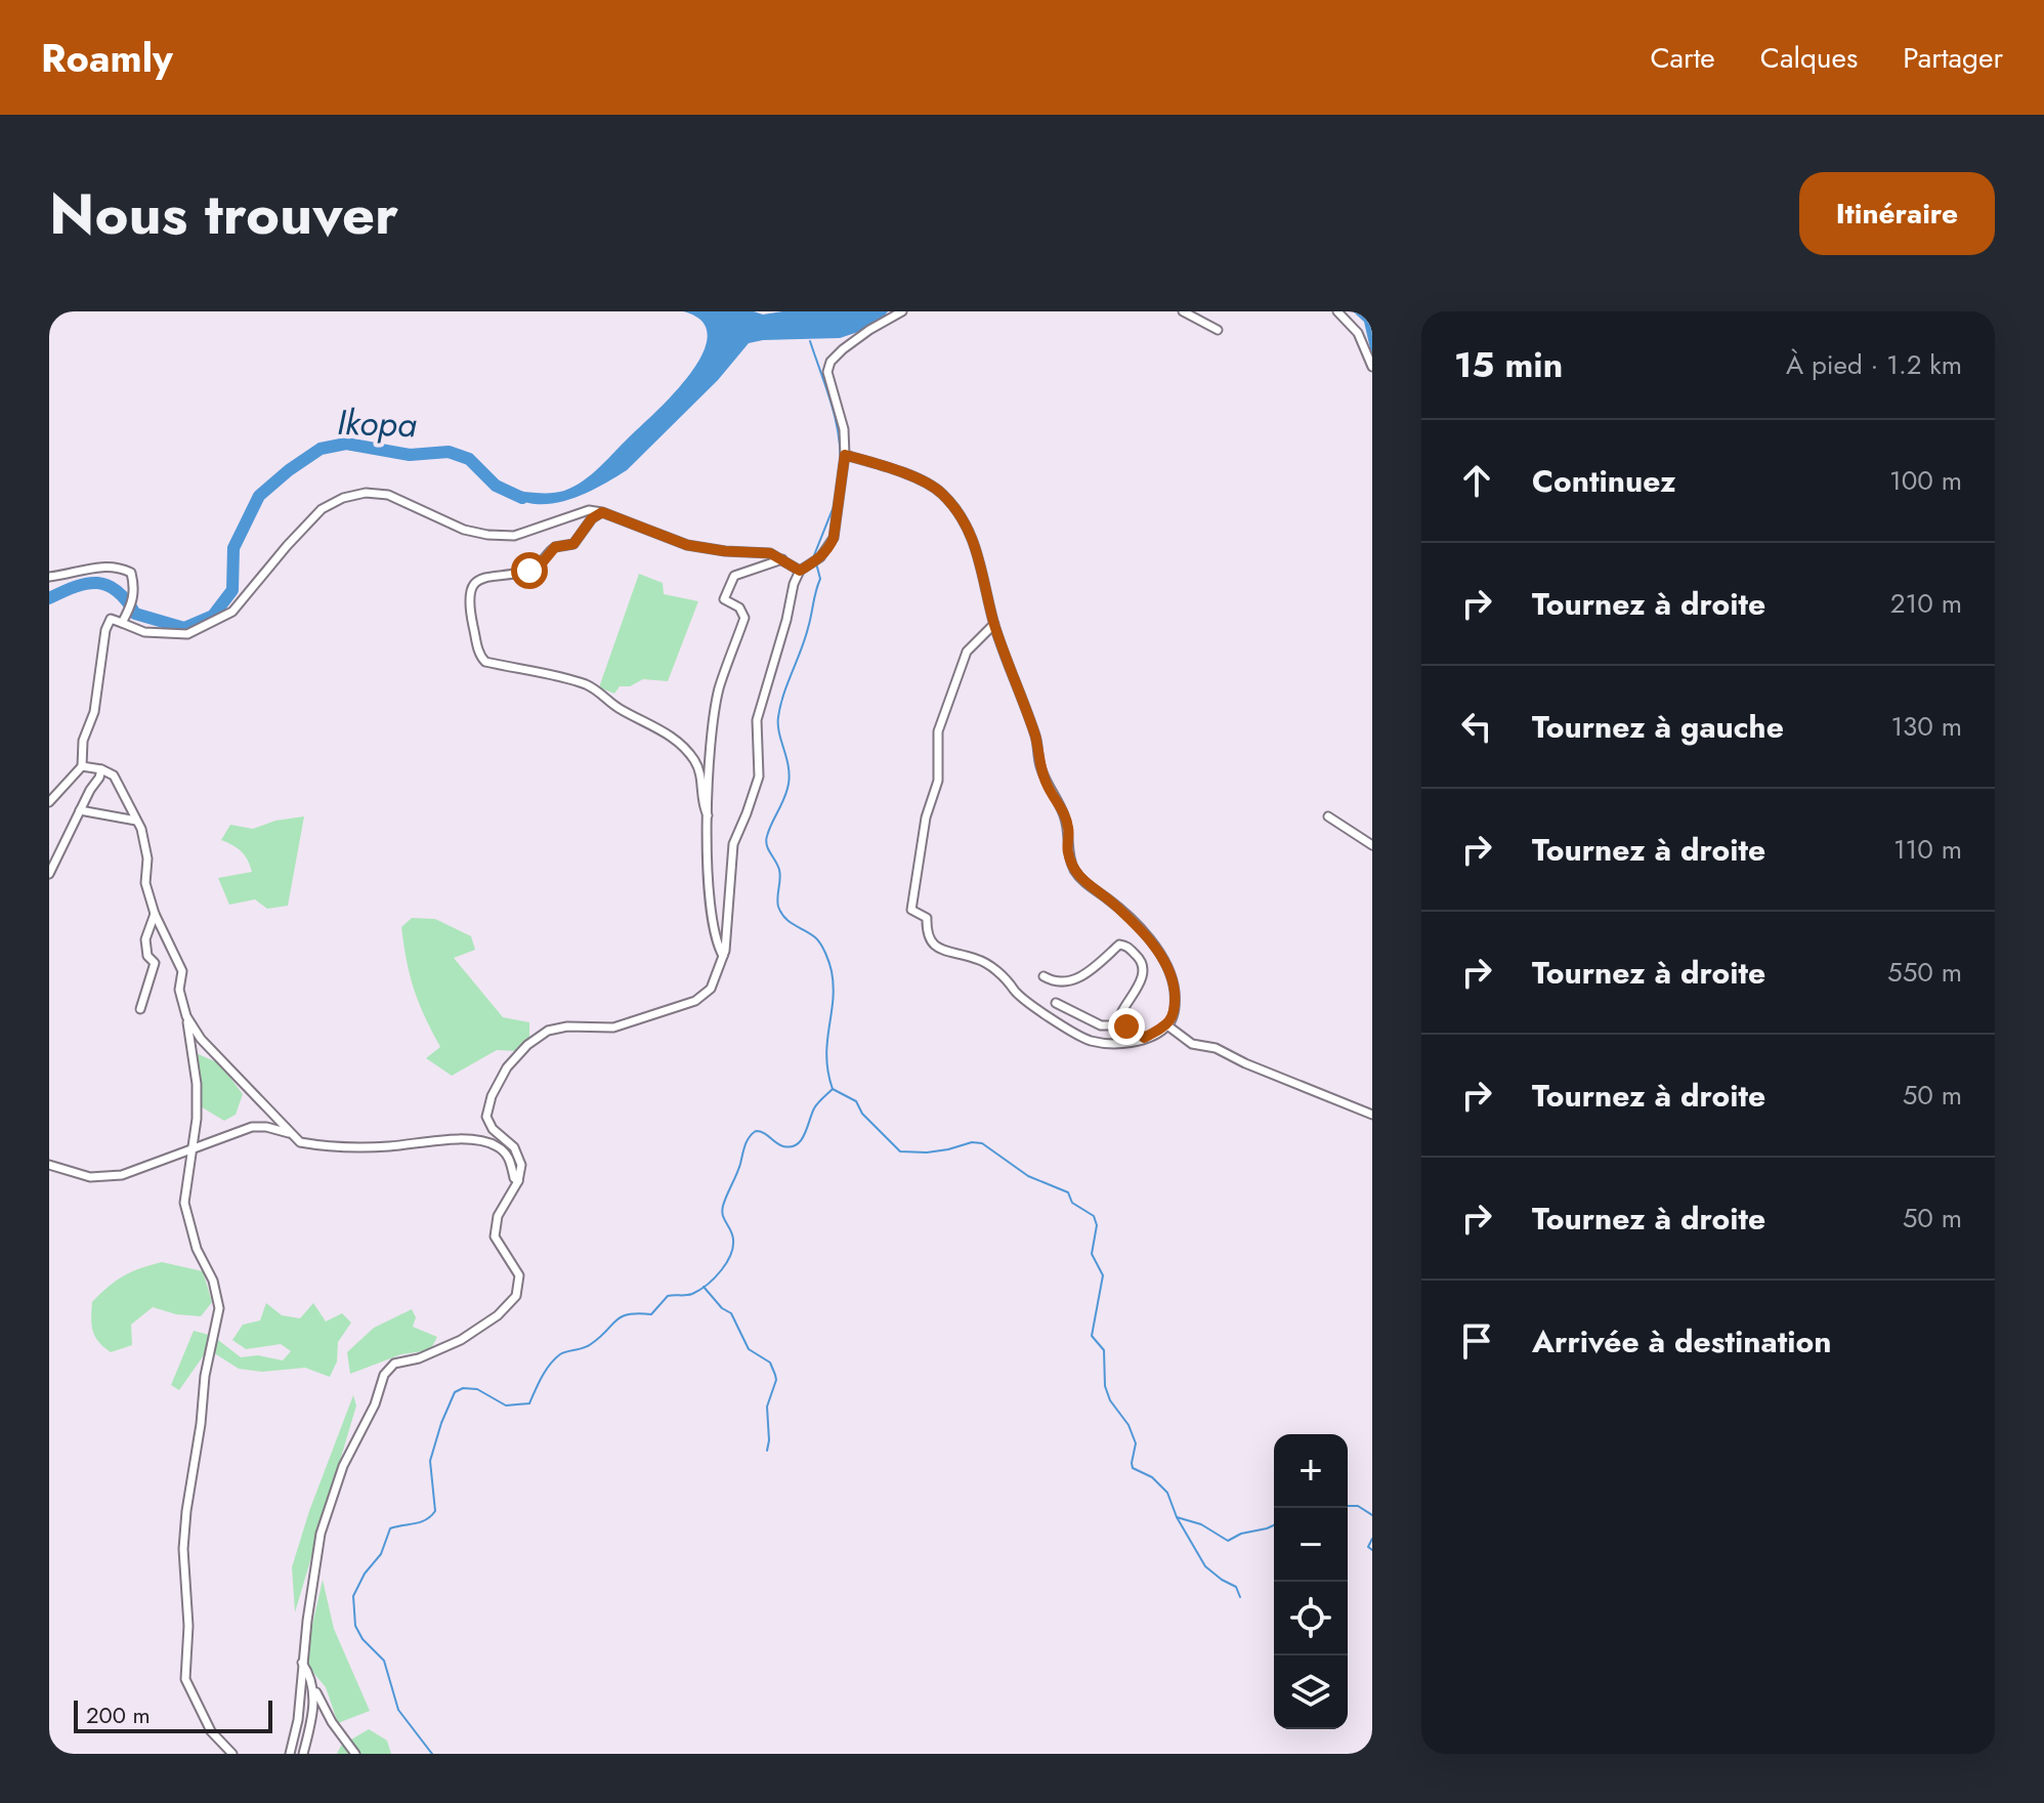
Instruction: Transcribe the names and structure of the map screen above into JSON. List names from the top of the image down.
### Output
{
  "water": ["Ikopa"],
  "scale_bar": "200 m",
  "page": {
    "header": "Roamly",
    "nav": ["Carte", "Calques", "Partager"],
    "title": "Nous trouver",
    "buttons": "Itinéraire",
    "heading": ["15 min", "À pied · 1.2 km"],
    "list": [
      ["Continuez", "100 m"],
      ["Tournez à droite", "210 m"],
      ["Tournez à gauche", "130 m"],
      ["Tournez à droite", "110 m"],
      ["Tournez à droite", "550 m"],
      ["Tournez à droite", "50 m"],
      ["Tournez à droite", "50 m"],
      "Arrivée à destination"
    ],
    "map_buttons": ["+", "−"],
    "scale": "200 m"
  }
}
